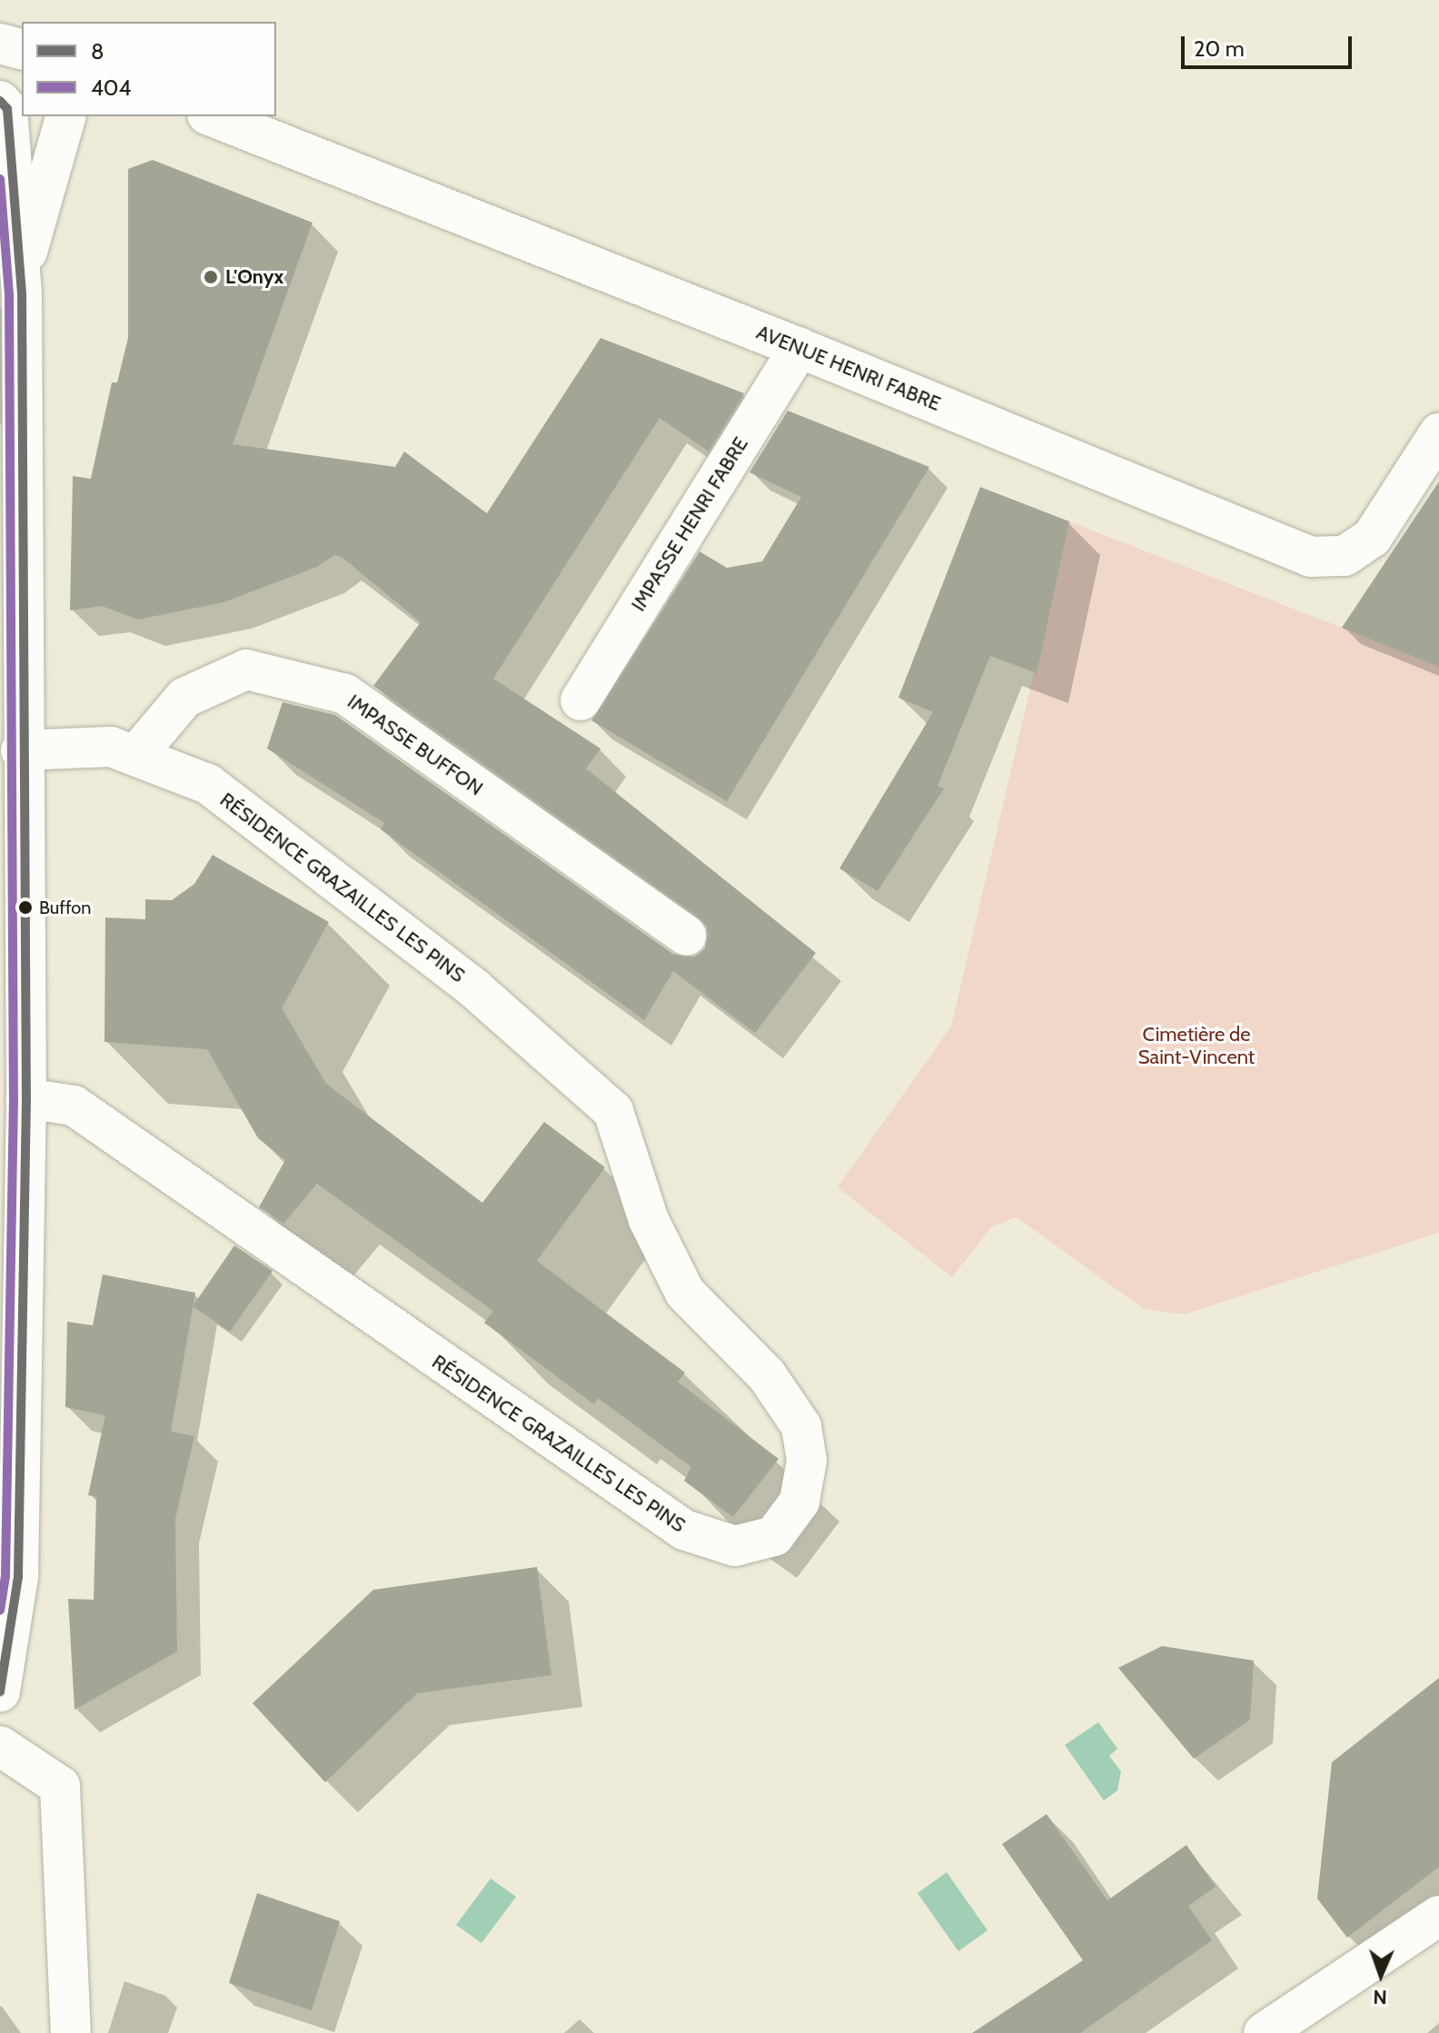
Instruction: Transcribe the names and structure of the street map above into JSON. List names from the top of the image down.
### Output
{
  "streets": {
    "street": [
      "AVENUE HENRI FABRE",
      "IMPASSE HENRI FABRE",
      "IMPASSE BUFFON",
      "RÉSIDENCE GRAZAILLES LES PINS"
    ]
  },
  "crossings": [
    ["AVENUE HENRI FABRE", "IMPASSE HENRI FABRE"],
    ["IMPASSE BUFFON", "RÉSIDENCE GRAZAILLES LES PINS"]
  ],
  "parks": ["Cimetière de Saint-Vincent"],
  "places": ["L'Onyx", "Buffon"],
  "lines": ["transit line 8", "transit line 404"],
  "legend": ["8", "404"],
  "scale_bar": "20 m",
  "north": "bottom"
}
